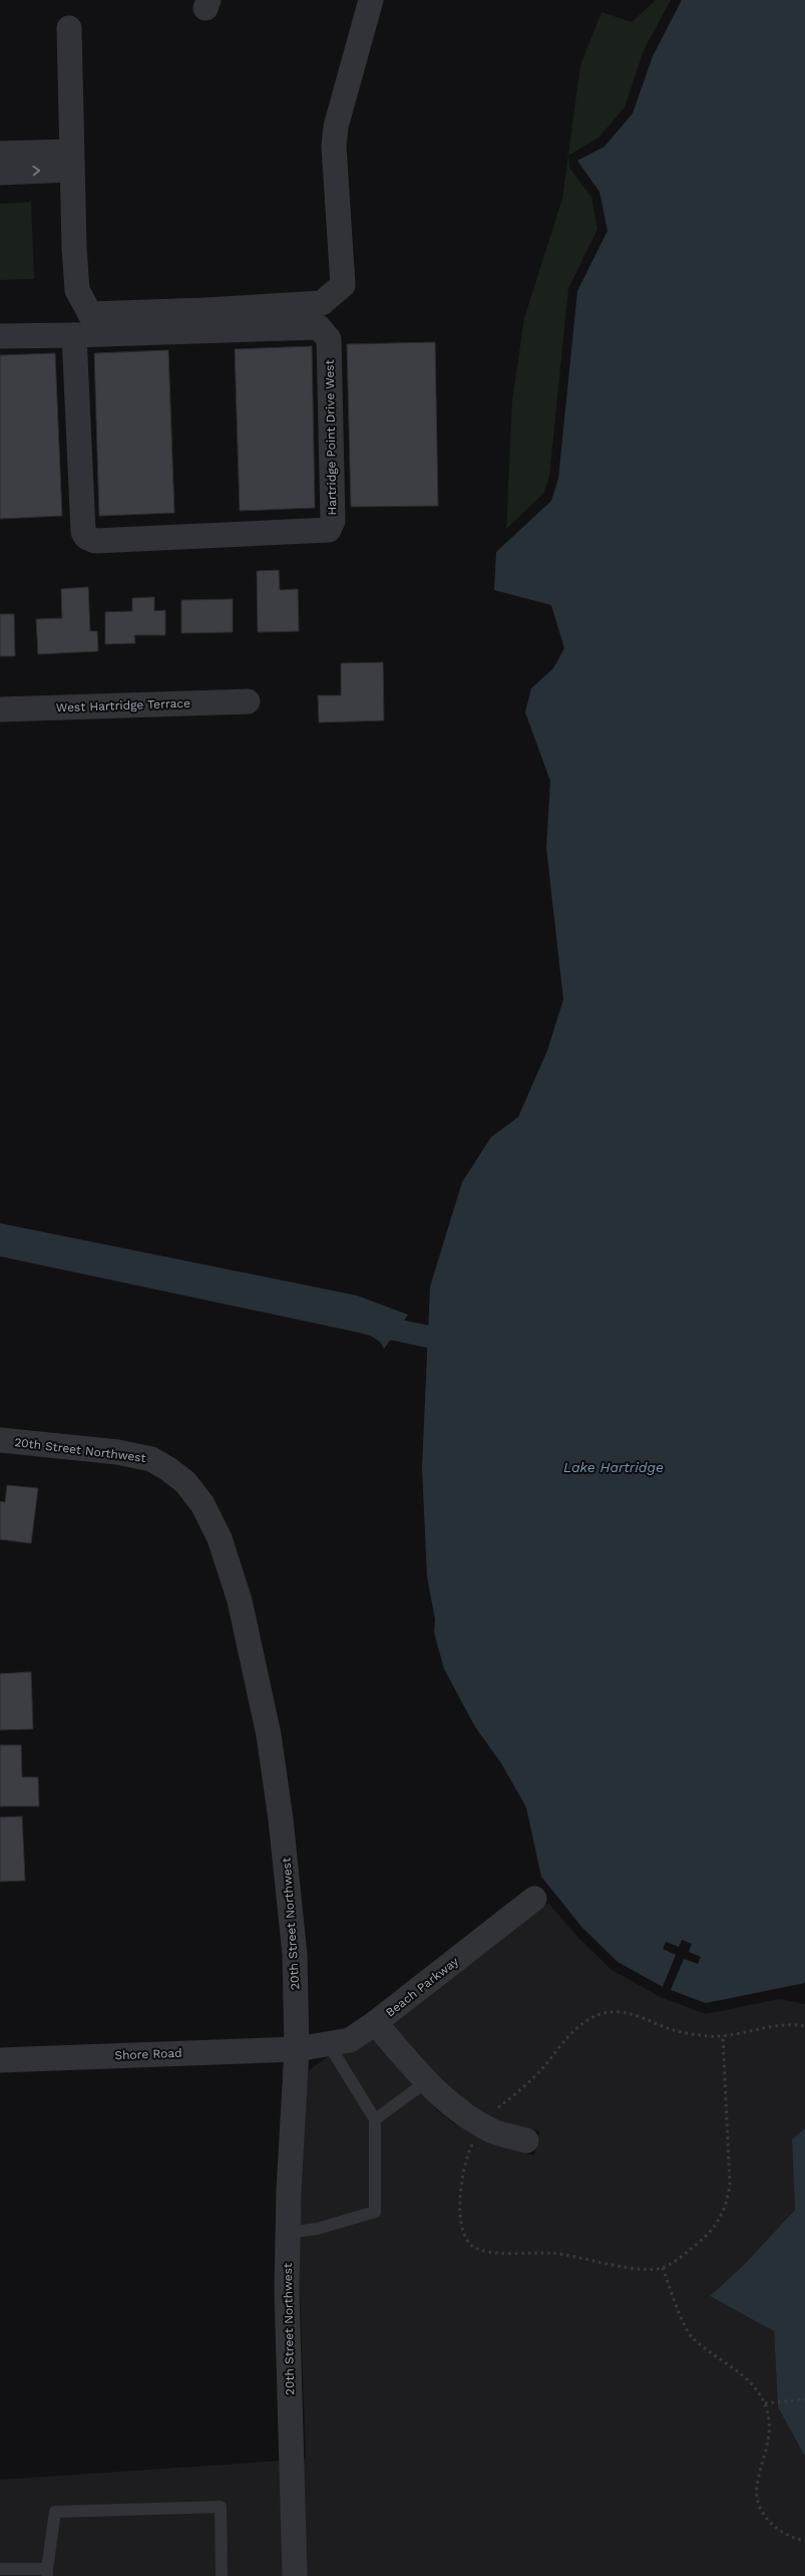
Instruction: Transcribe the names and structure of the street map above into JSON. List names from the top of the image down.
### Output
{
  "streets": {
    "street": [
      "Hartridge Point Drive West",
      "West Hartridge Terrace",
      "20th Street Northwest",
      "Beach Parkway",
      "Shore Road"
    ]
  },
  "crossings": [
    ["20th Street Northwest", "Beach Parkway"],
    ["20th Street Northwest", "Shore Road"],
    ["Beach Parkway", "Shore Road"]
  ],
  "water": ["Lake Hartridge"]
}
